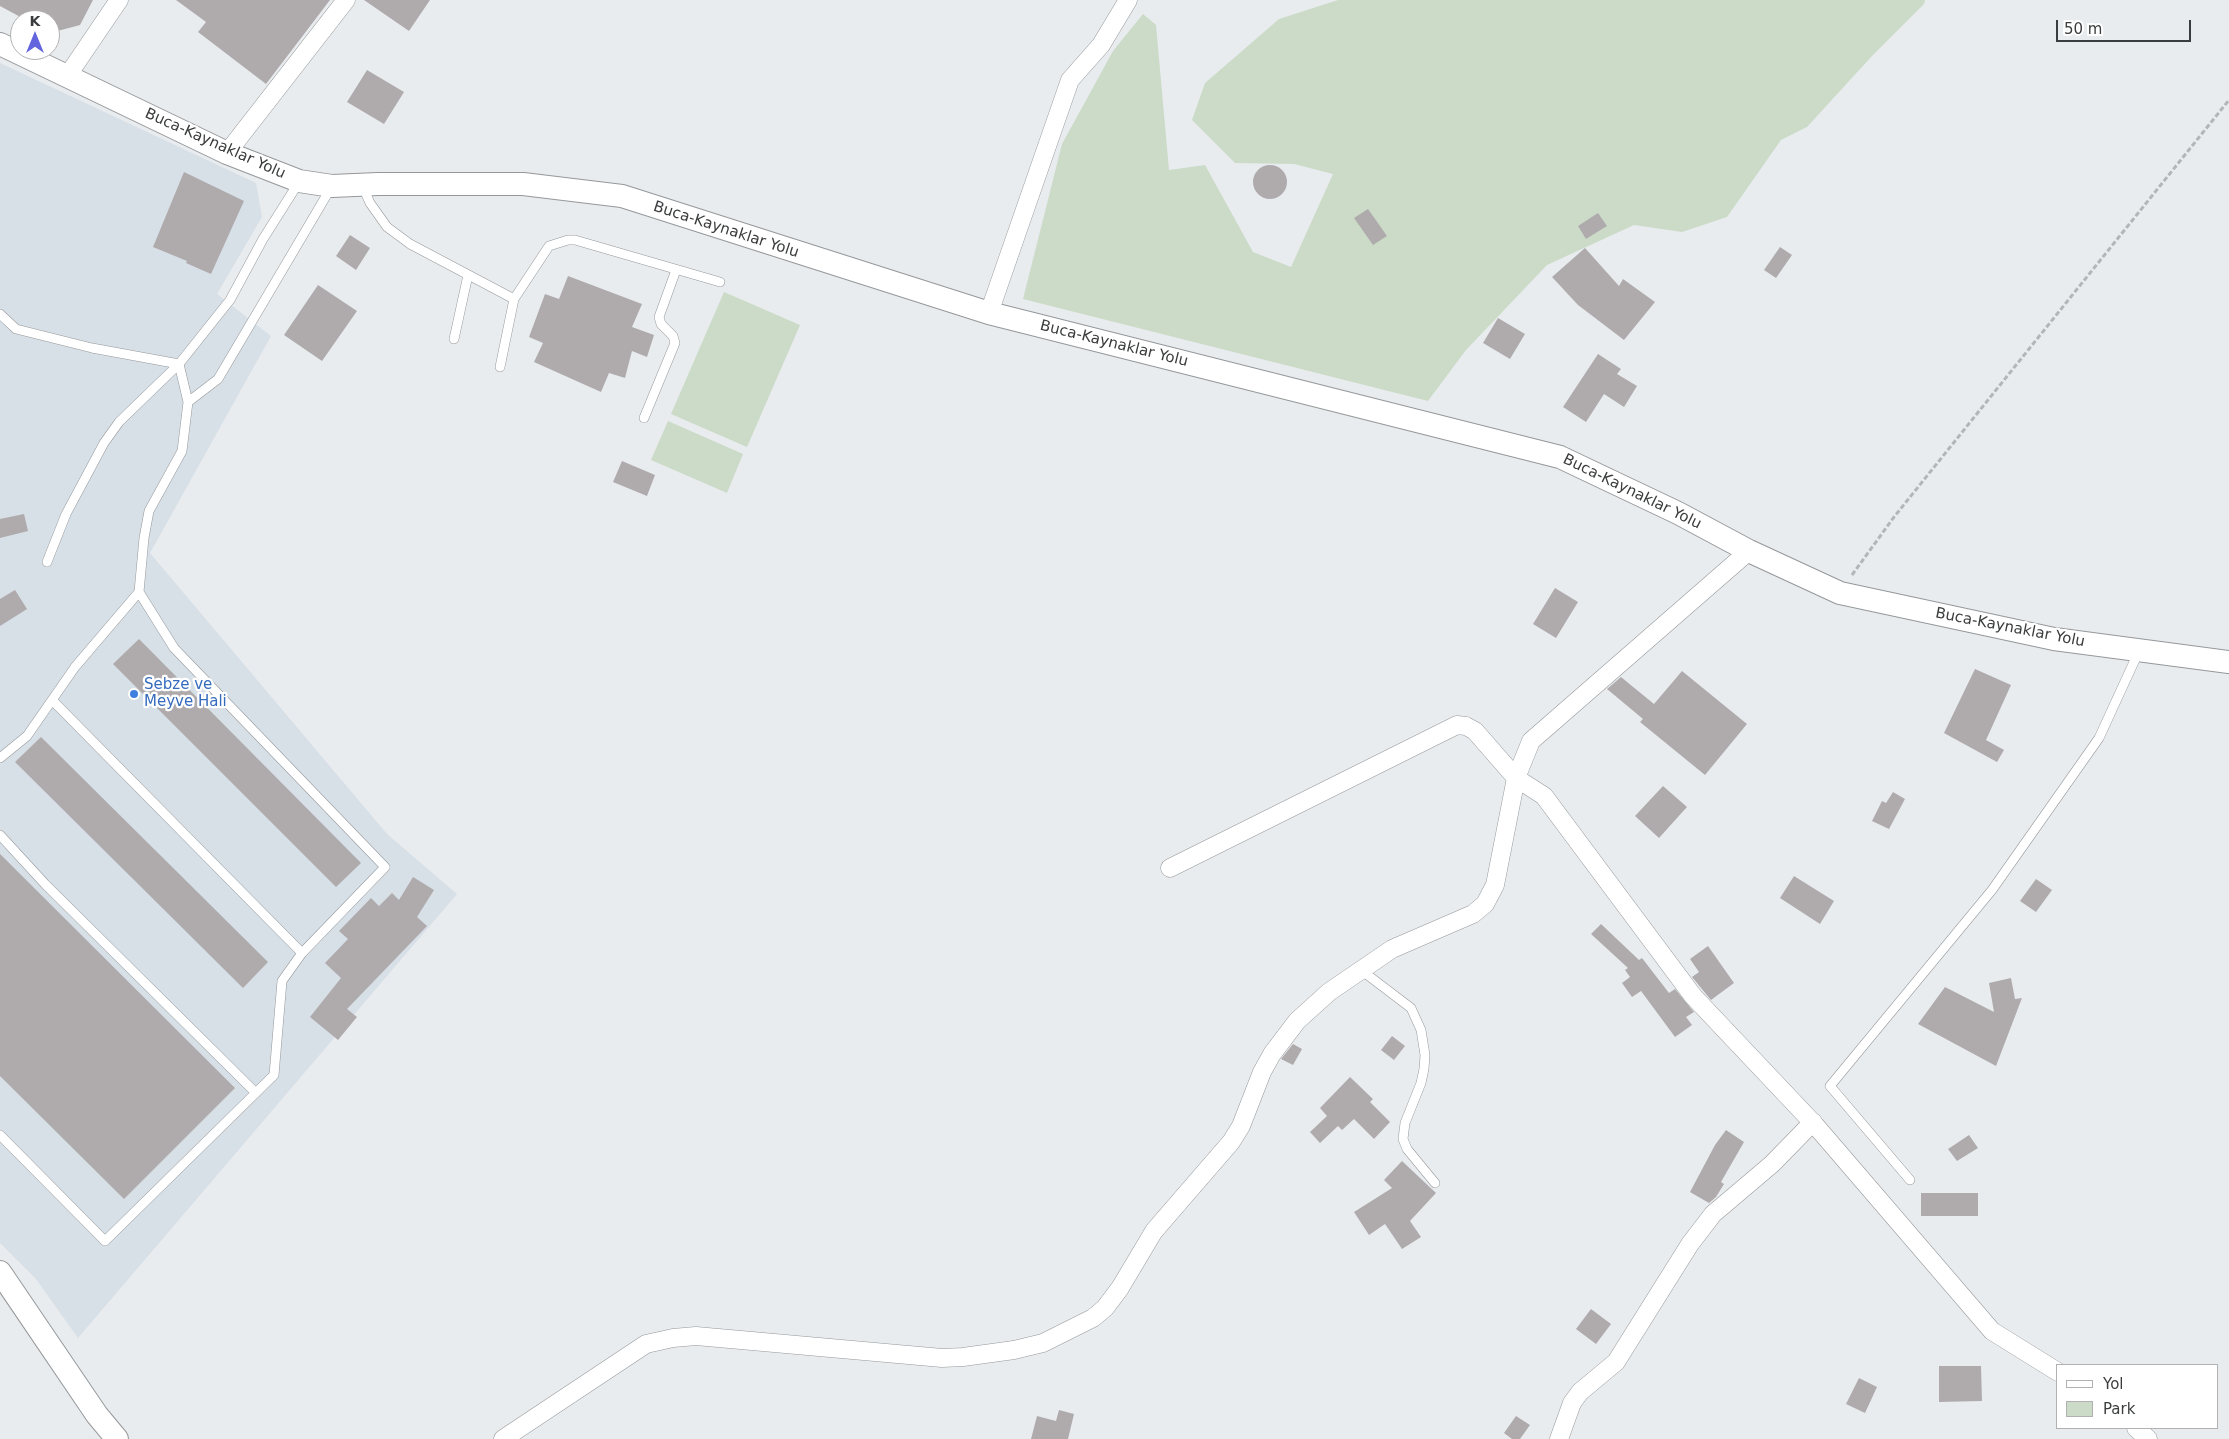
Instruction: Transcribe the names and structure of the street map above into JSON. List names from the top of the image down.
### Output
{
  "streets": {
    "street": ["Buca-Kaynaklar Yolu"]
  },
  "places": ["Sebze ve Meyve Hali"],
  "legend": ["Yol", "Park"],
  "scale_bar": "50 m",
  "north": "top"
}
